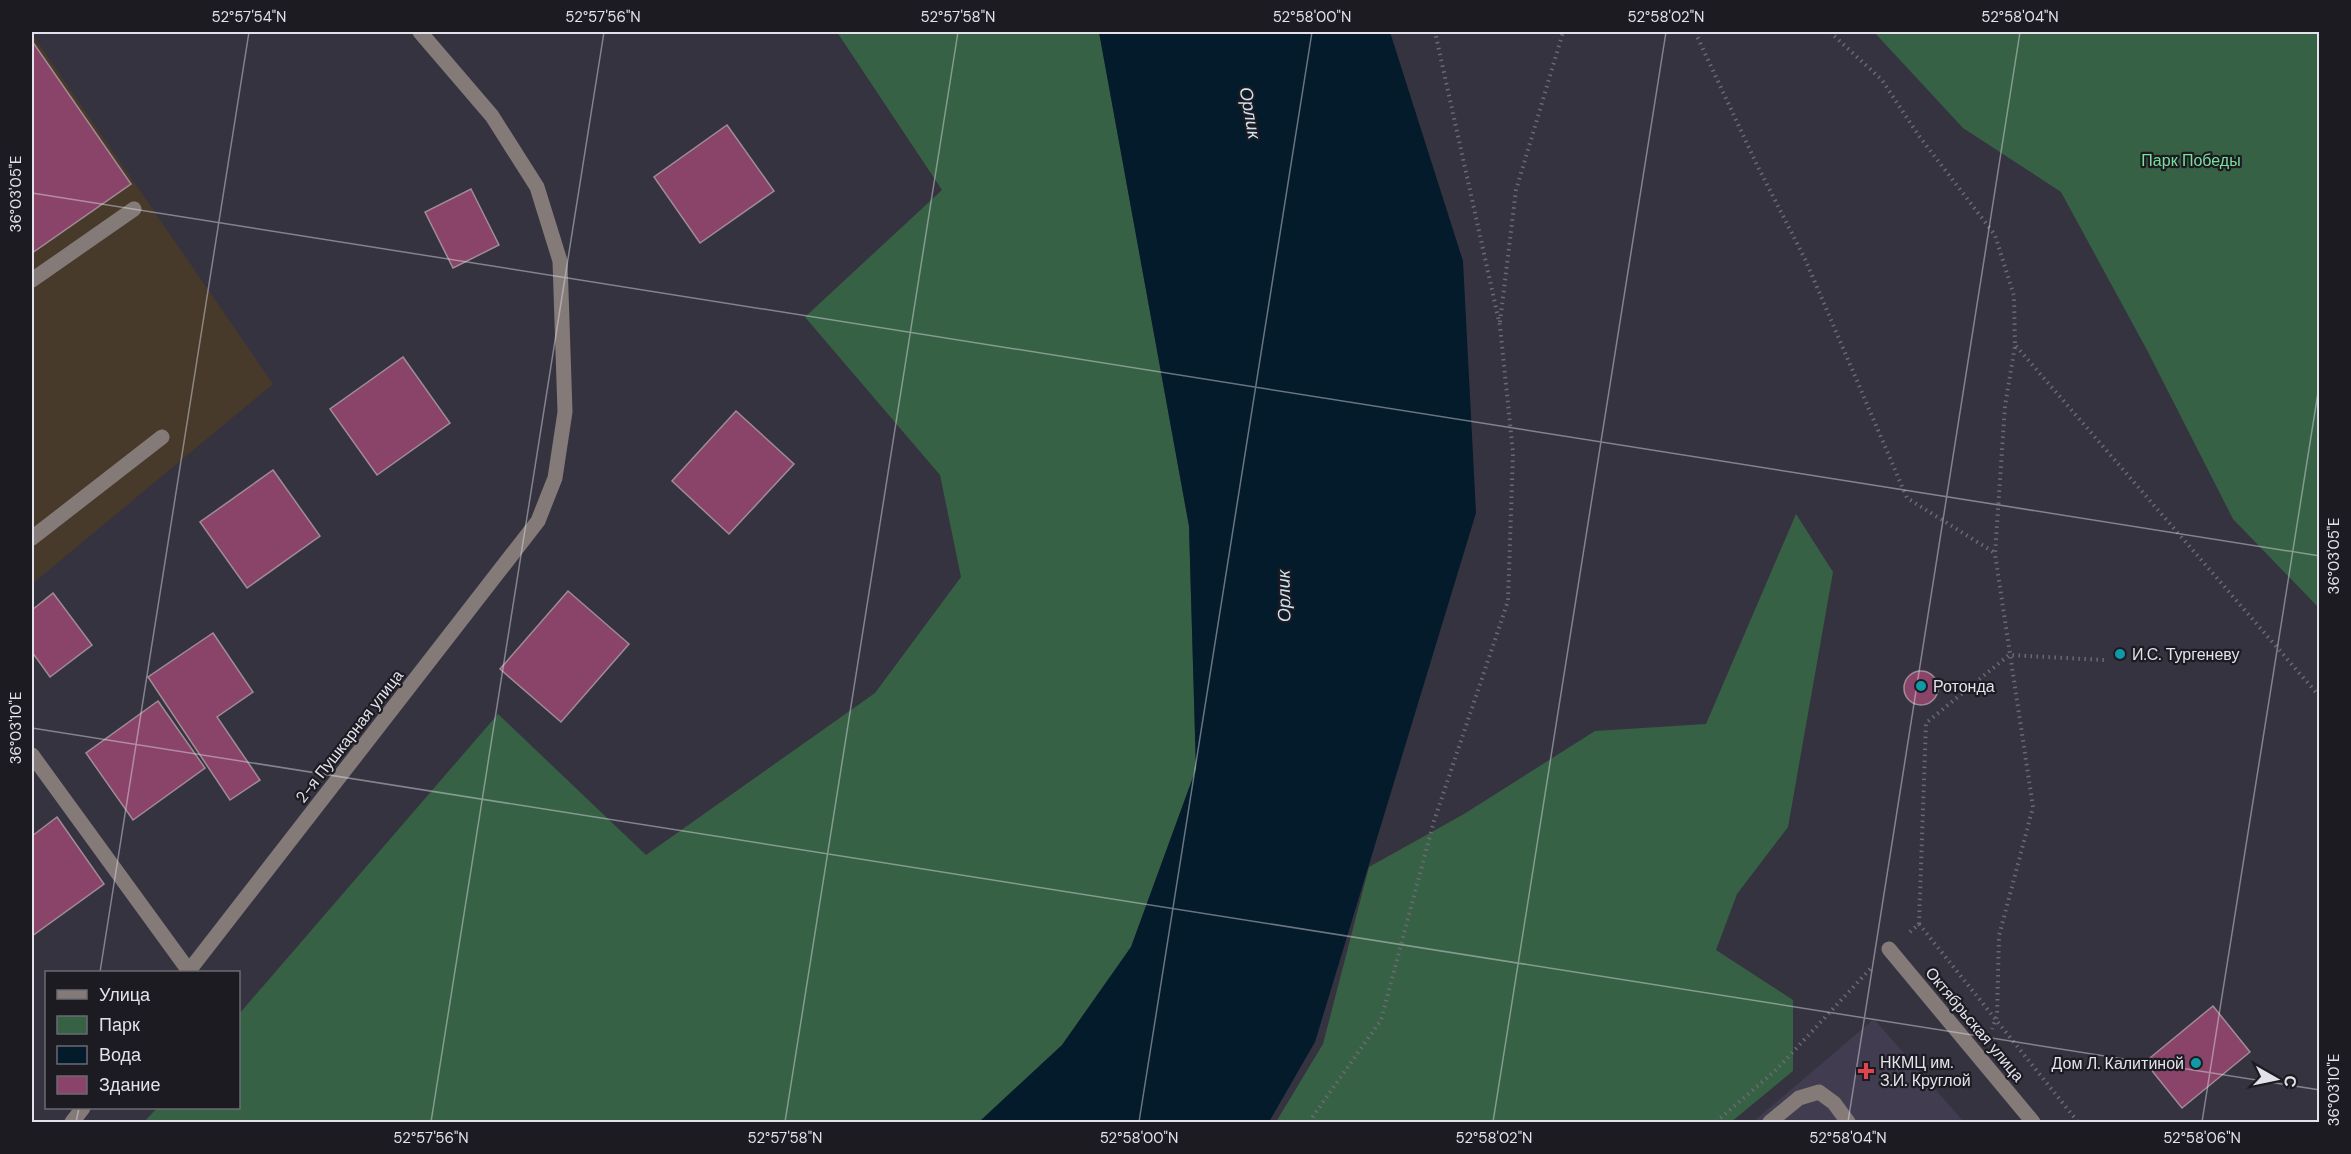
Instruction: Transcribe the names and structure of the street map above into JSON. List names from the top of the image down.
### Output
{
  "streets": {
    "street": ["2-я Пушкарная улица", "Октябрьская улица"]
  },
  "water": ["Орлик"],
  "parks": ["Парк Победы"],
  "places": {
    "other": ["И.С. Тургеневу", "Ротонда", "Дом Л. Калитиной"],
    "health": ["НКМЦ им. З.И. Круглой"]
  },
  "legend": [
    "Улица",
    "Парк",
    "Вода",
    "Здание"
  ],
  "north": "right",
  "coordinates": [
    "52°57'54\"N",
    "52°57'56\"N",
    "52°57'58\"N",
    "52°58'00\"N",
    "52°58'02\"N",
    "52°58'04\"N",
    "36°03'05\"E",
    "36°03'10\"E",
    "52°58'06\"N"
  ]
}
